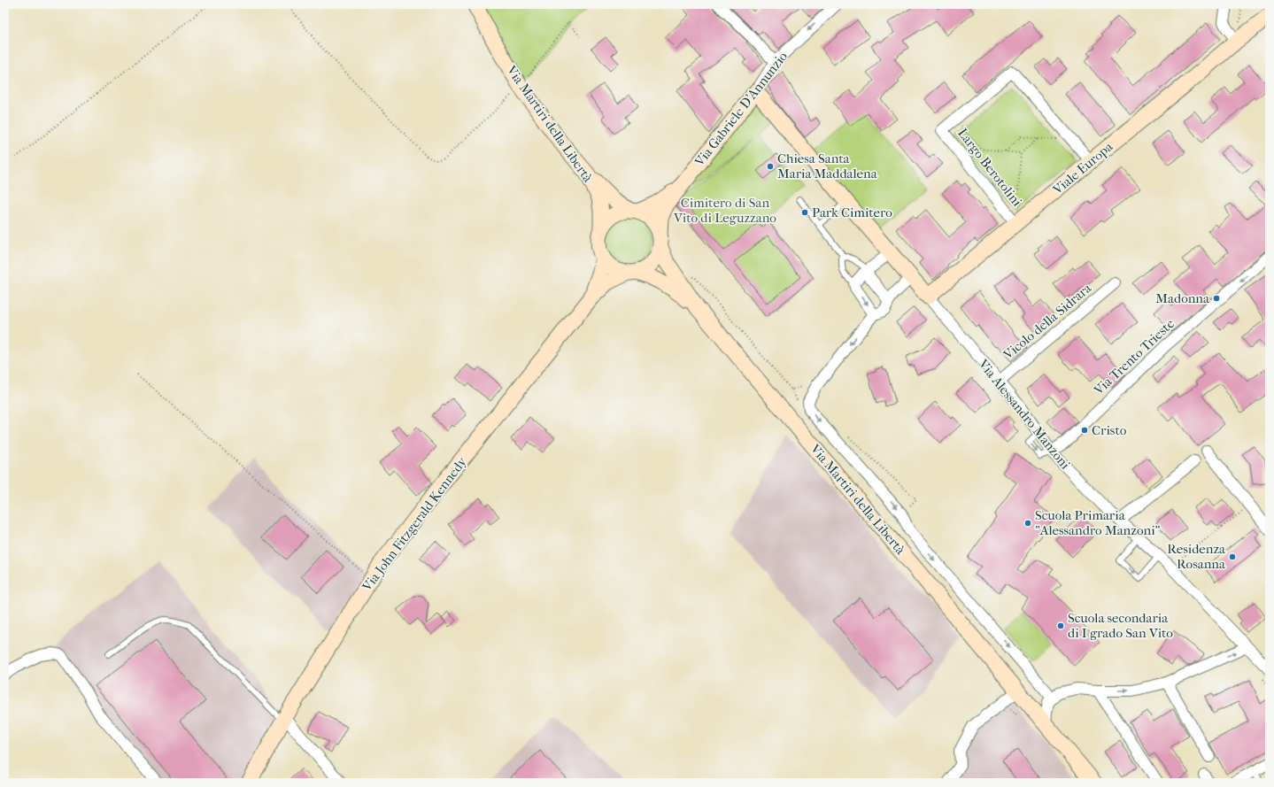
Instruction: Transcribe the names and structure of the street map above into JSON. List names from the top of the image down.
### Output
{
  "streets": {
    "main road": [
      "Via Gabriele D'Annunzio",
      "Via Martiri della Libertà",
      "Viale Europa",
      "Via Alessandro Manzoni",
      "Via John Fitzgerald Kennedy"
    ],
    "street": ["Largo Berotolini", "Vicolo della Sidrara", "Via Trento Trieste"]
  },
  "crossings": [
    ["Via Gabriele D'Annunzio", "Via Martiri della Libertà"],
    ["Via Gabriele D'Annunzio", "Via Alessandro Manzoni"],
    ["Via Gabriele D'Annunzio", "Via John Fitzgerald Kennedy"],
    ["Via Martiri della Libertà", "Via John Fitzgerald Kennedy"],
    ["Largo Berotolini", "Viale Europa"],
    ["Viale Europa", "Via Alessandro Manzoni"],
    ["Vicolo della Sidrara", "Via Alessandro Manzoni"],
    ["Via Trento Trieste", "Via Alessandro Manzoni"]
  ],
  "one_way": ["Via Trento Trieste"],
  "parks": ["Cimitero di San Vito di Leguzzano"],
  "places": [
    "Chiesa Santa Maria Maddalena",
    "Park Cimitero",
    "Madonna",
    "Cristo",
    "Scuola Primaria \"Alessandro Manzoni\"",
    "Residenza Rosanna",
    "Scuola secondaria di I grado San Vito"
  ]
}
